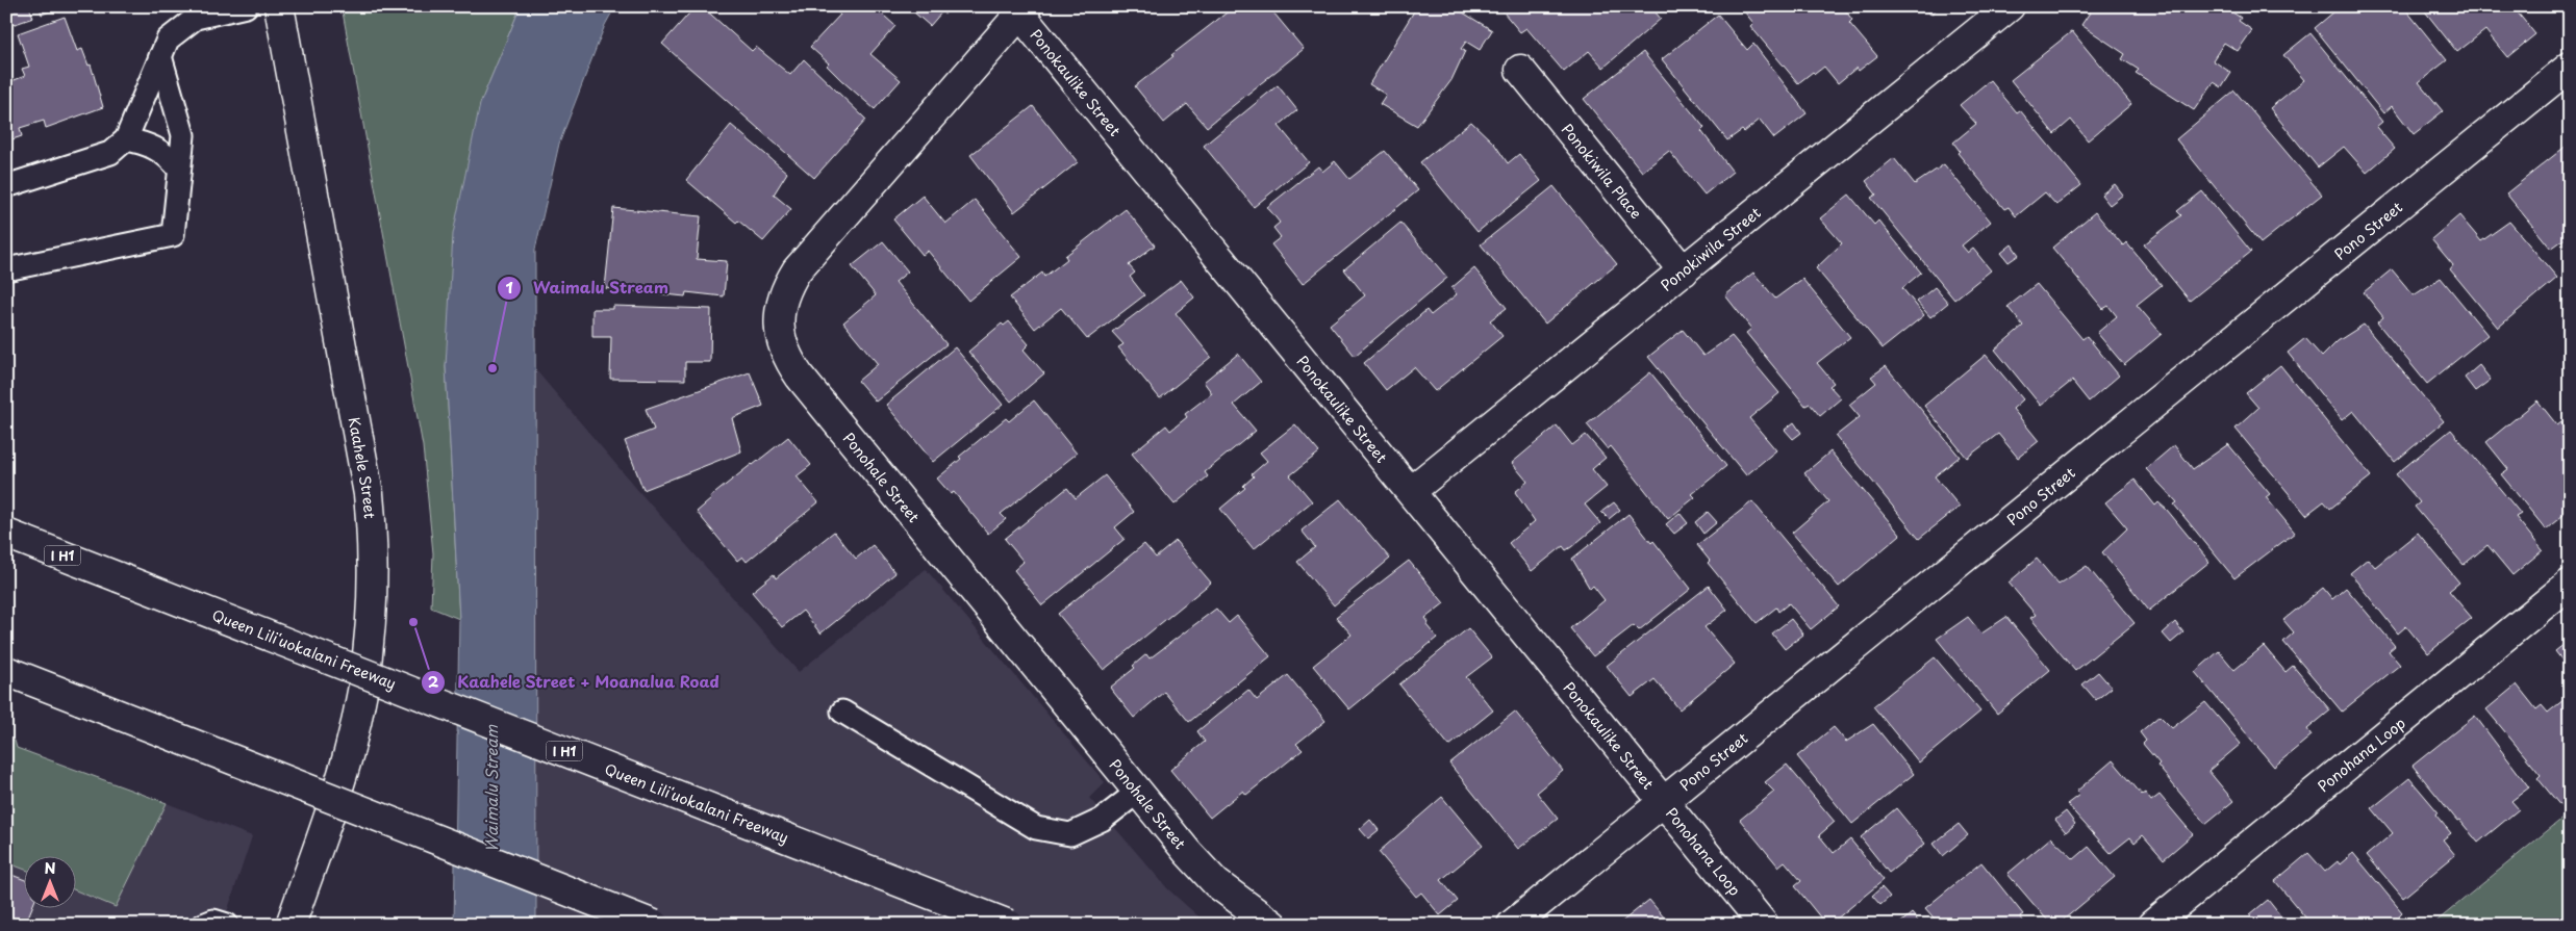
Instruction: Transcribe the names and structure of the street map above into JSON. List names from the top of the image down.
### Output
{
  "streets": {
    "main road": [
      "Ponokaulike Street",
      "Ponokiwila Place",
      "Pono Street",
      "Ponokiwila Street",
      "Kaahele Street",
      "Ponohale Street",
      "I H1",
      "Queen Liliʻuokalani Freeway",
      "Ponohana Loop"
    ]
  },
  "crossings": [
    ["Ponokaulike Street", "Pono Street"],
    ["Ponokaulike Street", "Ponokiwila Street"],
    ["Ponokaulike Street", "Ponohale Street"],
    ["Ponokaulike Street", "Ponohana Loop"],
    ["Ponokiwila Place", "Ponokiwila Street"],
    ["Pono Street", "Ponohana Loop"]
  ],
  "water": ["Waimalu Stream"],
  "places": ["Waimalu Stream", "Kaahele Street + Moanalua Road"],
  "north": "top"
}
